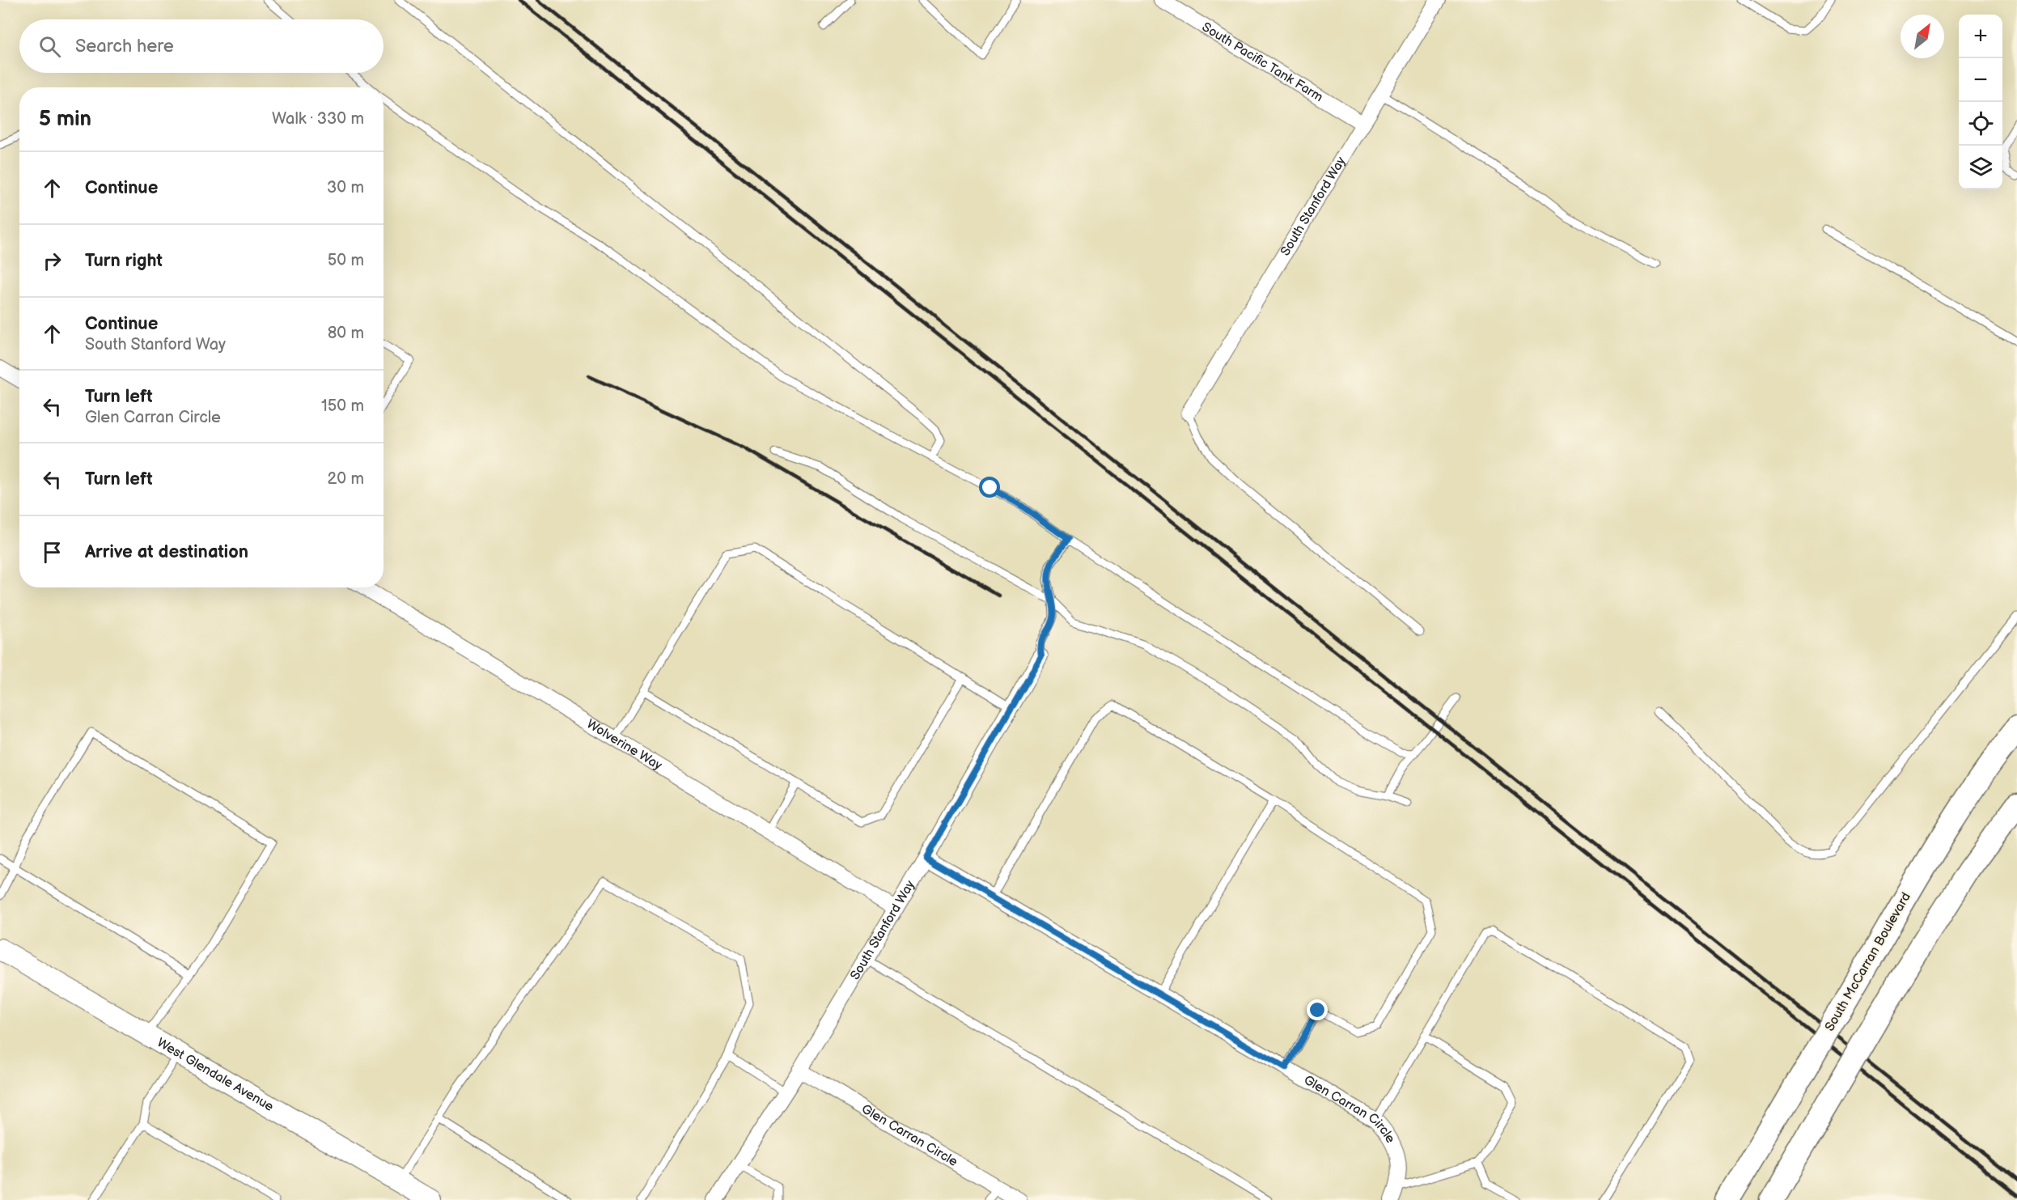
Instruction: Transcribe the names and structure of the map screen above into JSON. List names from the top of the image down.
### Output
{
  "streets": {
    "main road": ["South McCarran Boulevard", "West Glendale Avenue"],
    "street": [
      "South Pacific Tank Farm",
      "South Stanford Way",
      "Wolverine Way",
      "Glen Carran Circle"
    ]
  },
  "crossings": [
    ["South Pacific Tank Farm", "South Stanford Way"],
    ["South Stanford Way", "Wolverine Way"],
    ["South Stanford Way", "Glen Carran Circle"]
  ],
  "north": "top right",
  "page": {
    "map_buttons": ["+", "−"],
    "search": "Search here",
    "heading": ["5 min", "Walk · 330 m"],
    "list": [
      ["Continue", "30 m"],
      ["Turn right", "50 m"],
      ["Continue", "South Stanford Way", "80 m"],
      ["Turn left", "Glen Carran Circle", "150 m"],
      ["Turn left", "20 m"],
      "Arrive at destination"
    ]
  }
}
